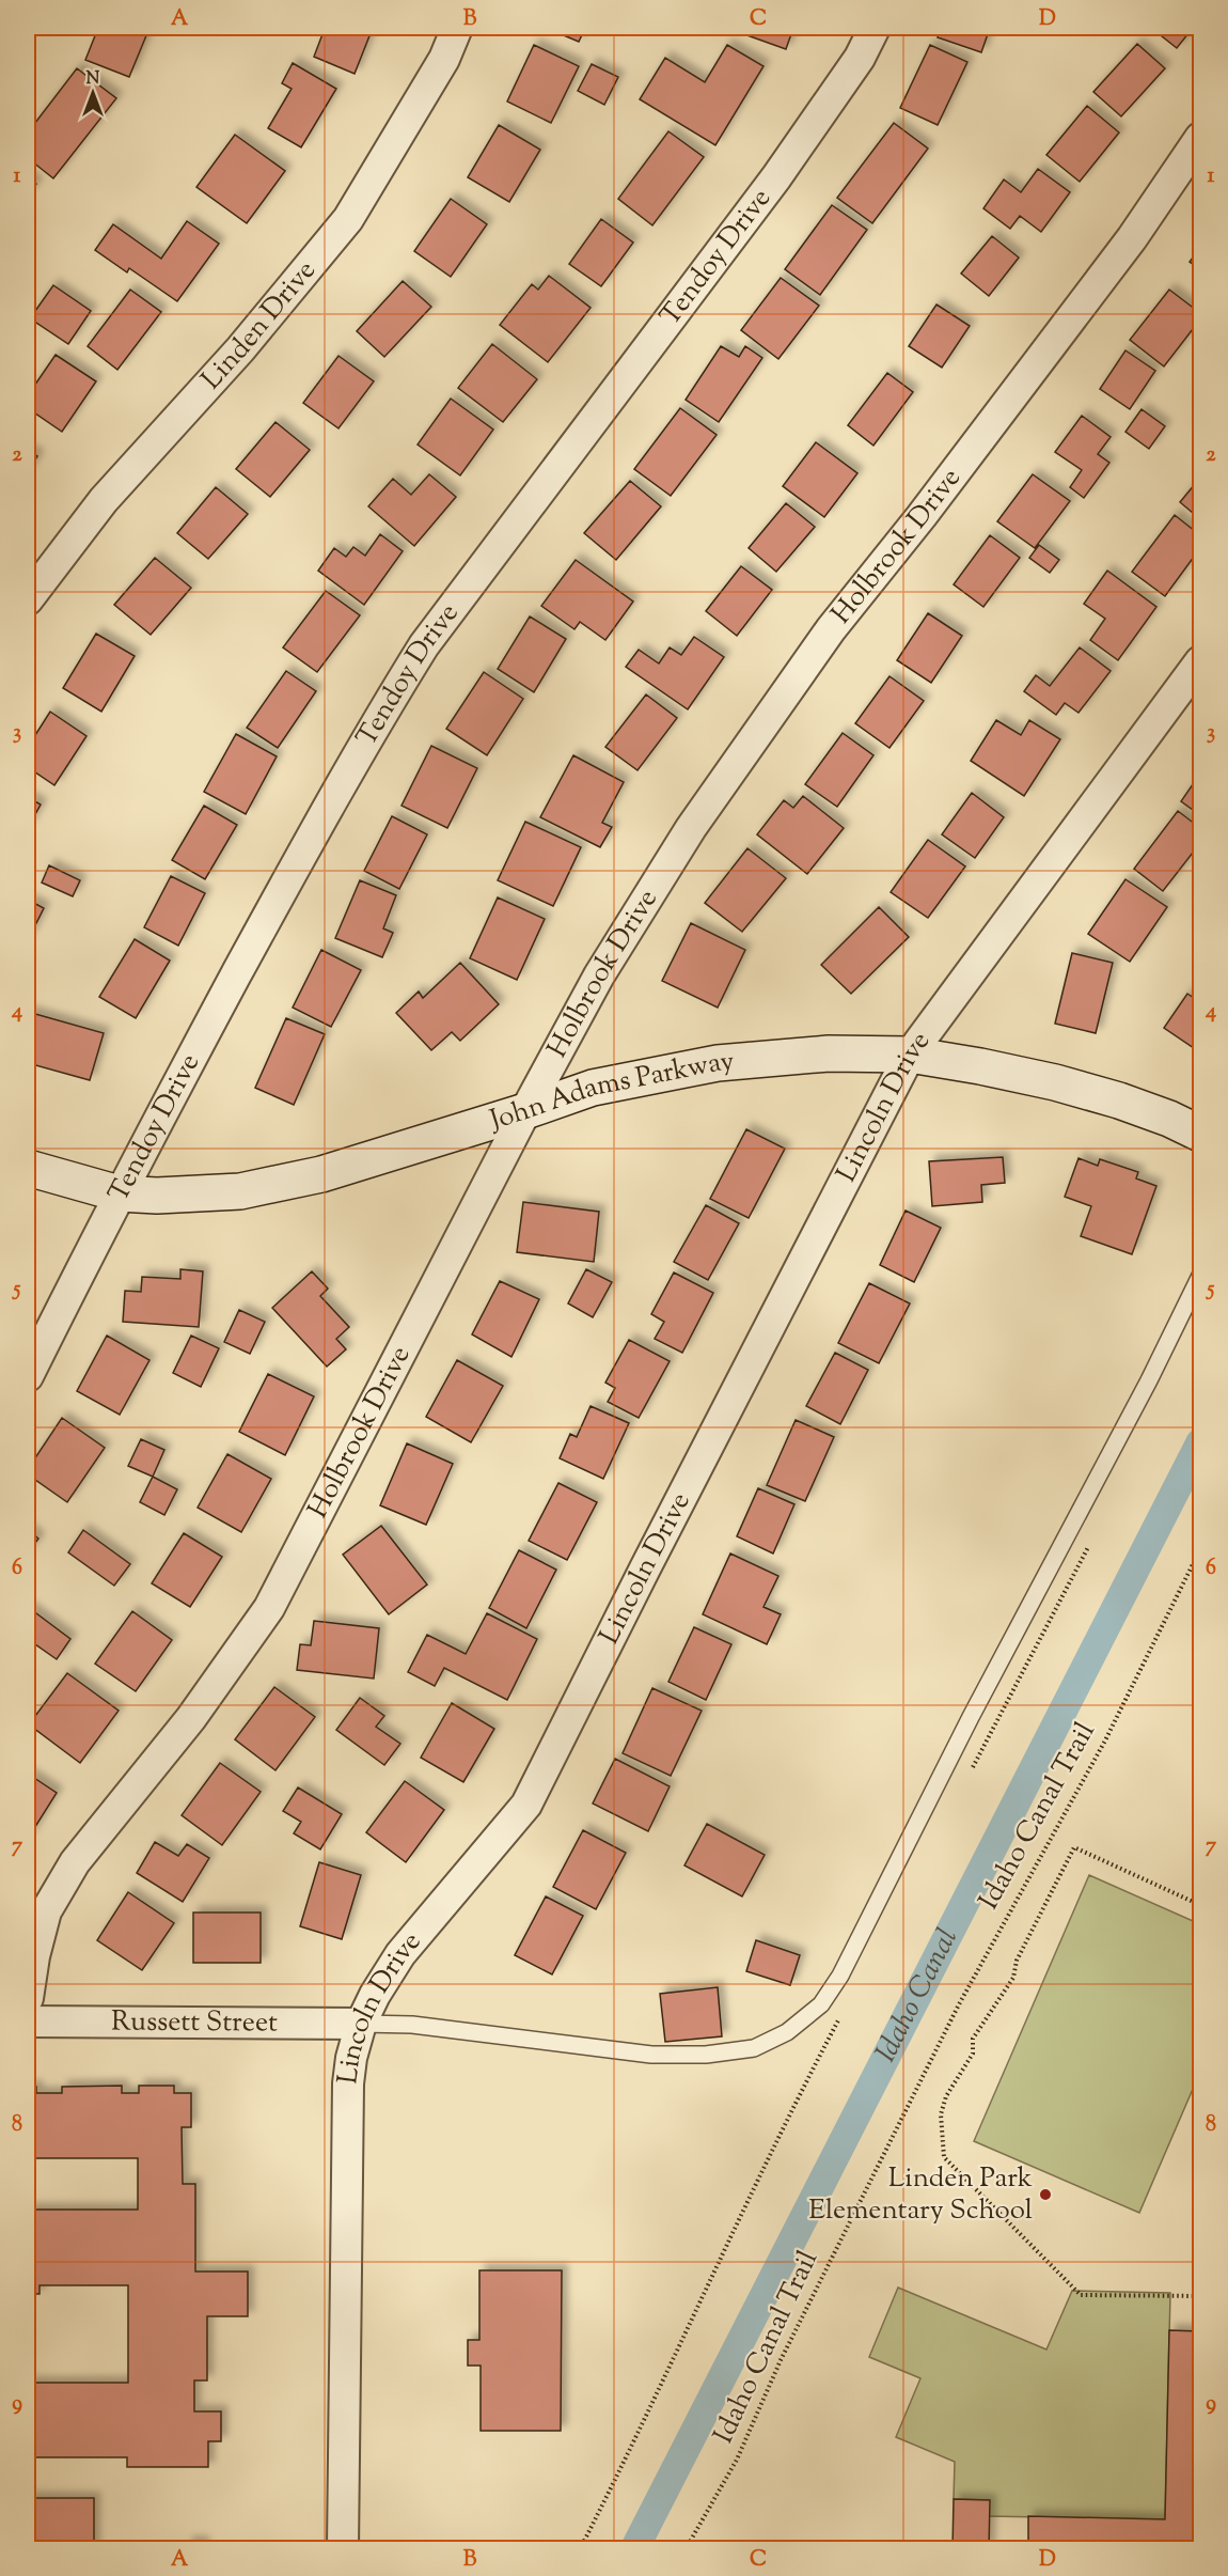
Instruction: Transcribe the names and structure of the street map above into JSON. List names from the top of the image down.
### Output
{
  "streets": {
    "street": [
      "Tendoy Drive",
      "Linden Drive",
      "Holbrook Drive",
      "John Adams Parkway",
      "Lincoln Drive",
      "Russett Street"
    ],
    "path": ["Idaho Canal Trail"]
  },
  "crossings": [
    ["Tendoy Drive", "John Adams Parkway"],
    ["Holbrook Drive", "John Adams Parkway"],
    ["John Adams Parkway", "Lincoln Drive"],
    ["Lincoln Drive", "Russett Street"]
  ],
  "water": ["Idaho Canal"],
  "places": ["Linden Park Elementary School"],
  "north": "top",
  "grid": {
    "columns": [
      "A",
      "B",
      "C",
      "D"
    ],
    "rows": [
      "1",
      "2",
      "3",
      "4",
      "5",
      "6",
      "7",
      "8",
      "9"
    ]
  }
}
